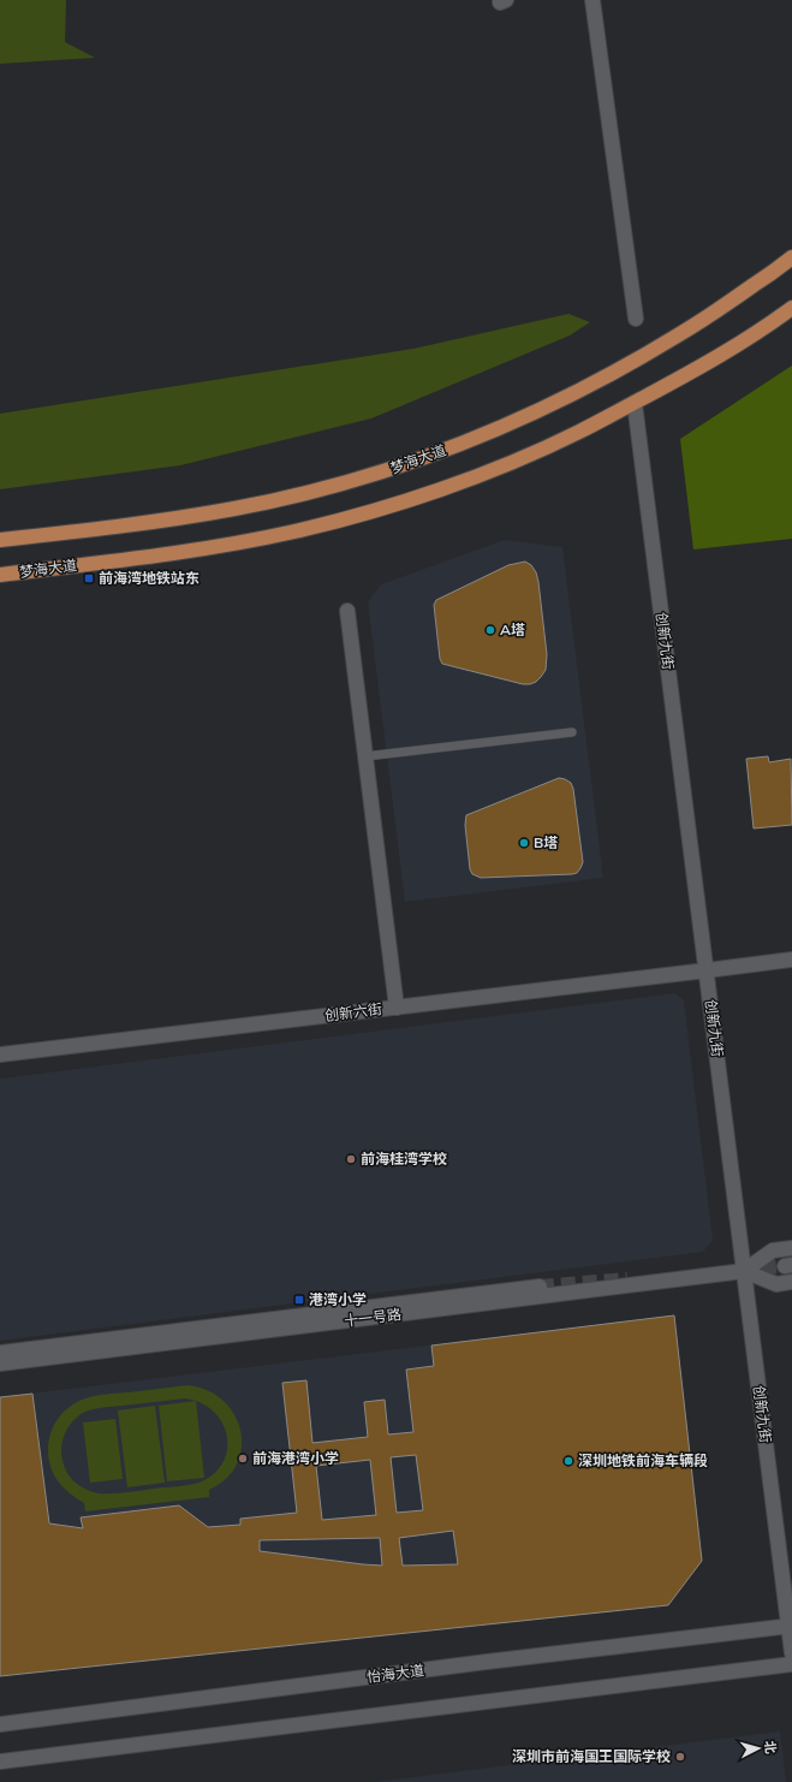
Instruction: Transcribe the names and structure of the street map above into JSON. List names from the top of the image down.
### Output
{
  "streets": {
    "main road": ["梦海大道"],
    "street": [
      "创新九街",
      "创新六街",
      "十一号路",
      "怡海大道"
    ]
  },
  "crossings": [
    ["梦海大道", "创新九街"],
    ["创新九街", "创新六街"],
    ["创新九街", "十一号路"],
    ["创新九街", "怡海大道"]
  ],
  "places": {
    "transit": ["前海湾地铁站东", "港湾小学"],
    "other": [
      "A塔",
      "B塔",
      "前海桂湾学校",
      "前海港湾小学",
      "深圳地铁前海车辆段",
      "深圳市前海国王国际学校"
    ]
  },
  "north": "right"
}
